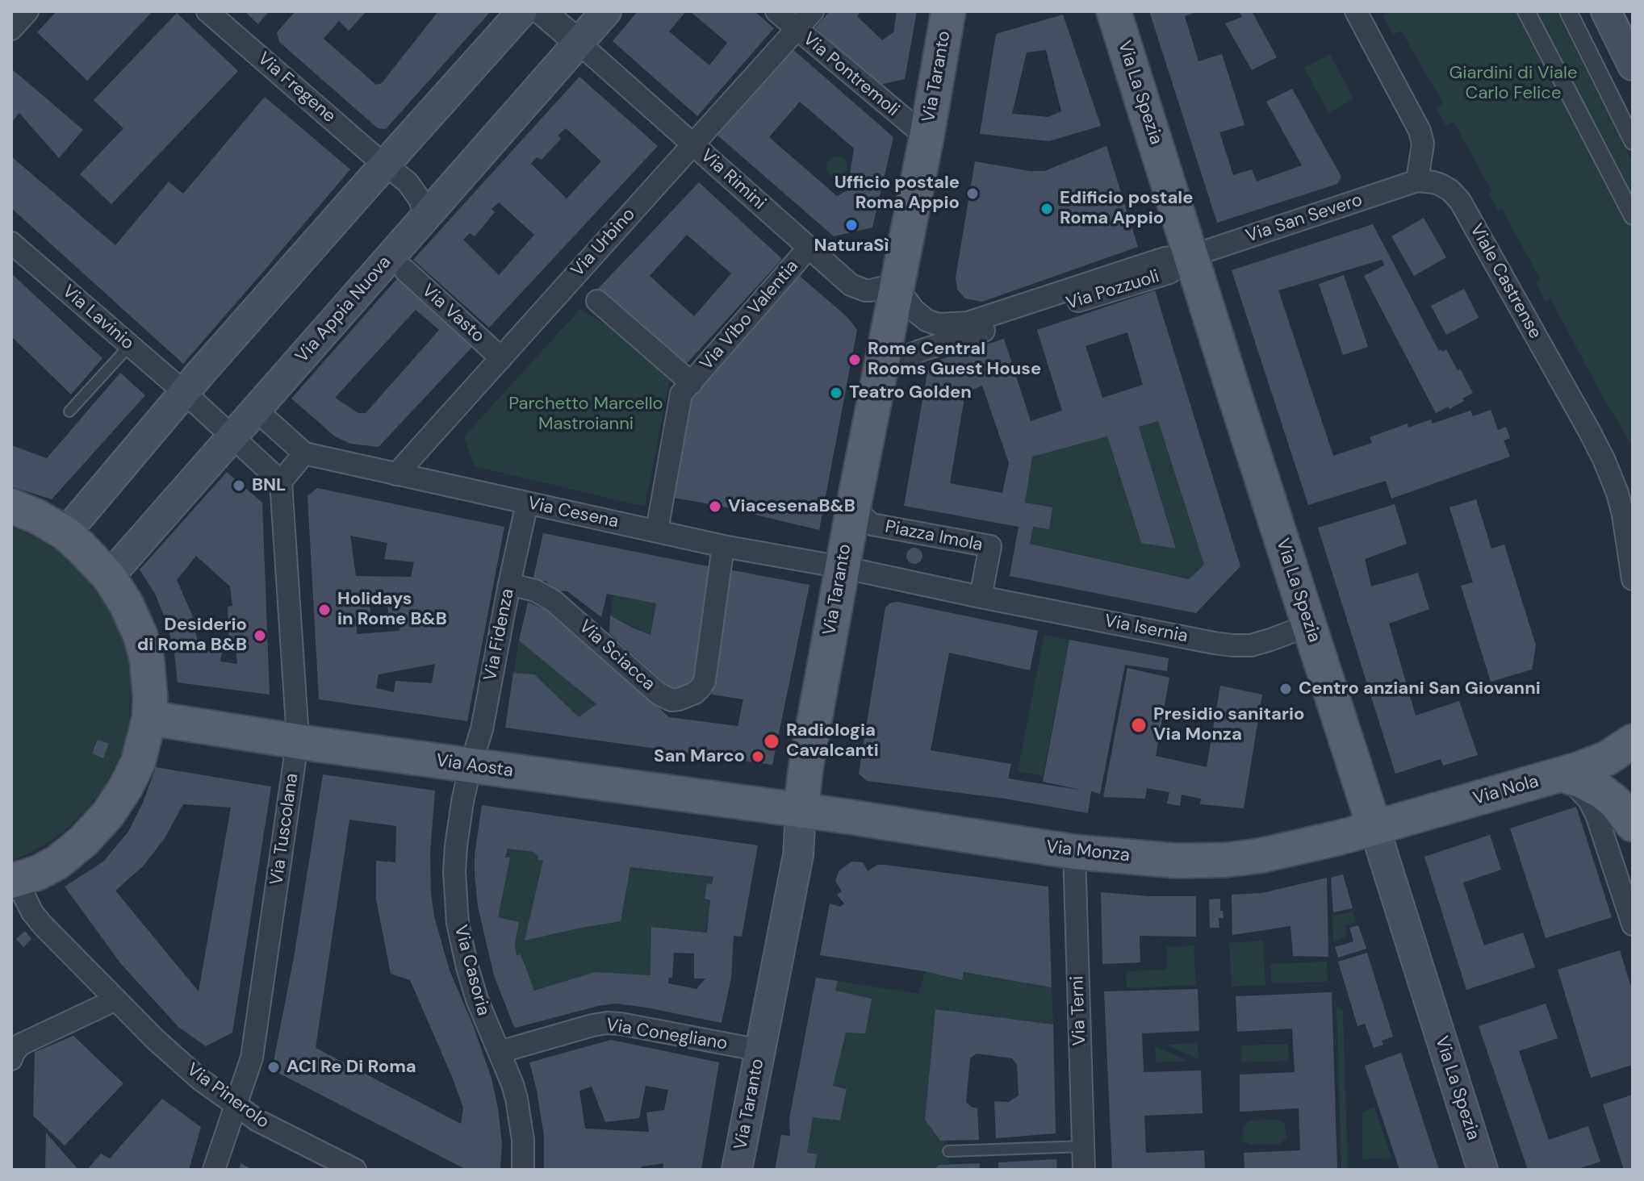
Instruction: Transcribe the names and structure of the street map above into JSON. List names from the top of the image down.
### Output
{
  "streets": {
    "main road": [
      "Via Taranto",
      "Via La Spezia",
      "Via Appia Nuova",
      "Via Aosta",
      "Via Nola",
      "Via Monza"
    ],
    "street": [
      "Via Pontremoli",
      "Via Fregene",
      "Via Rimini",
      "Via San Severo",
      "Via Urbino",
      "Viale Castrense",
      "Via Pozzuoli",
      "Via Vasto",
      "Via Vibo Valentia",
      "Via Lavinio",
      "Via Cesena",
      "Piazza Imola",
      "Via Isernia",
      "Via Fidenza",
      "Via Sciacca",
      "Via Tuscolana",
      "Via Casoria",
      "Via Terni",
      "Via Conegliano",
      "Via Pinerolo"
    ]
  },
  "crossings": [
    ["Via Pontremoli", "Via Taranto"],
    ["Via Pontremoli", "Via Urbino"],
    ["Via Taranto", "Via Rimini"],
    ["Via Taranto", "Via Pozzuoli"],
    ["Via Taranto", "Via Cesena"],
    ["Via Taranto", "Piazza Imola"],
    ["Via Taranto", "Via Aosta"],
    ["Via Taranto", "Via Monza"],
    ["Via Taranto", "Via Conegliano"],
    ["Via Fregene", "Via Appia Nuova"],
    ["Via La Spezia", "Via San Severo"],
    ["Via La Spezia", "Via Pozzuoli"],
    ["Via La Spezia", "Via Isernia"],
    ["Via La Spezia", "Via Nola"],
    ["Via La Spezia", "Via Monza"],
    ["Via Rimini", "Via Urbino"],
    ["Via Rimini", "Via Pozzuoli"],
    ["Via Rimini", "Via Appia Nuova"],
    ["Via Rimini", "Via Vibo Valentia"],
    ["Via San Severo", "Viale Castrense"],
    ["Via San Severo", "Via Pozzuoli"],
    ["Via Urbino", "Via Vasto"],
    ["Via Urbino", "Via Cesena"],
    ["Via Appia Nuova", "Via Lavinio"],
    ["Via Vibo Valentia", "Via Cesena"],
    ["Via Lavinio", "Via Tuscolana"],
    ["Via Cesena", "Via Fidenza"],
    ["Via Cesena", "Via Sciacca"],
    ["Piazza Imola", "Via Isernia"],
    ["Via Fidenza", "Via Sciacca"],
    ["Via Fidenza", "Via Aosta"],
    ["Via Fidenza", "Via Casoria"],
    ["Via Aosta", "Via Tuscolana"],
    ["Via Aosta", "Via Monza"],
    ["Via Aosta", "Via Casoria"],
    ["Via Nola", "Via Monza"],
    ["Via Tuscolana", "Via Pinerolo"],
    ["Via Monza", "Via Terni"],
    ["Via Casoria", "Via Conegliano"]
  ],
  "parks": ["Giardini di Viale Carlo Felice", "Parchetto Marcello Mastroianni"],
  "places": [
    "Ufficio postale Roma Appio",
    "Edificio postale Roma Appio",
    "NaturaSì",
    "Rome Central Rooms Guest House",
    "Teatro Golden",
    "BNL",
    "ViacesenaB&B",
    "Holidays in Rome B&B",
    "Desiderio di Roma B&B",
    "Centro anziani San Giovanni",
    "Presidio sanitario Via Monza",
    "Radiologia Cavalcanti",
    "San Marco",
    "ACI Re Di Roma"
  ]
}
